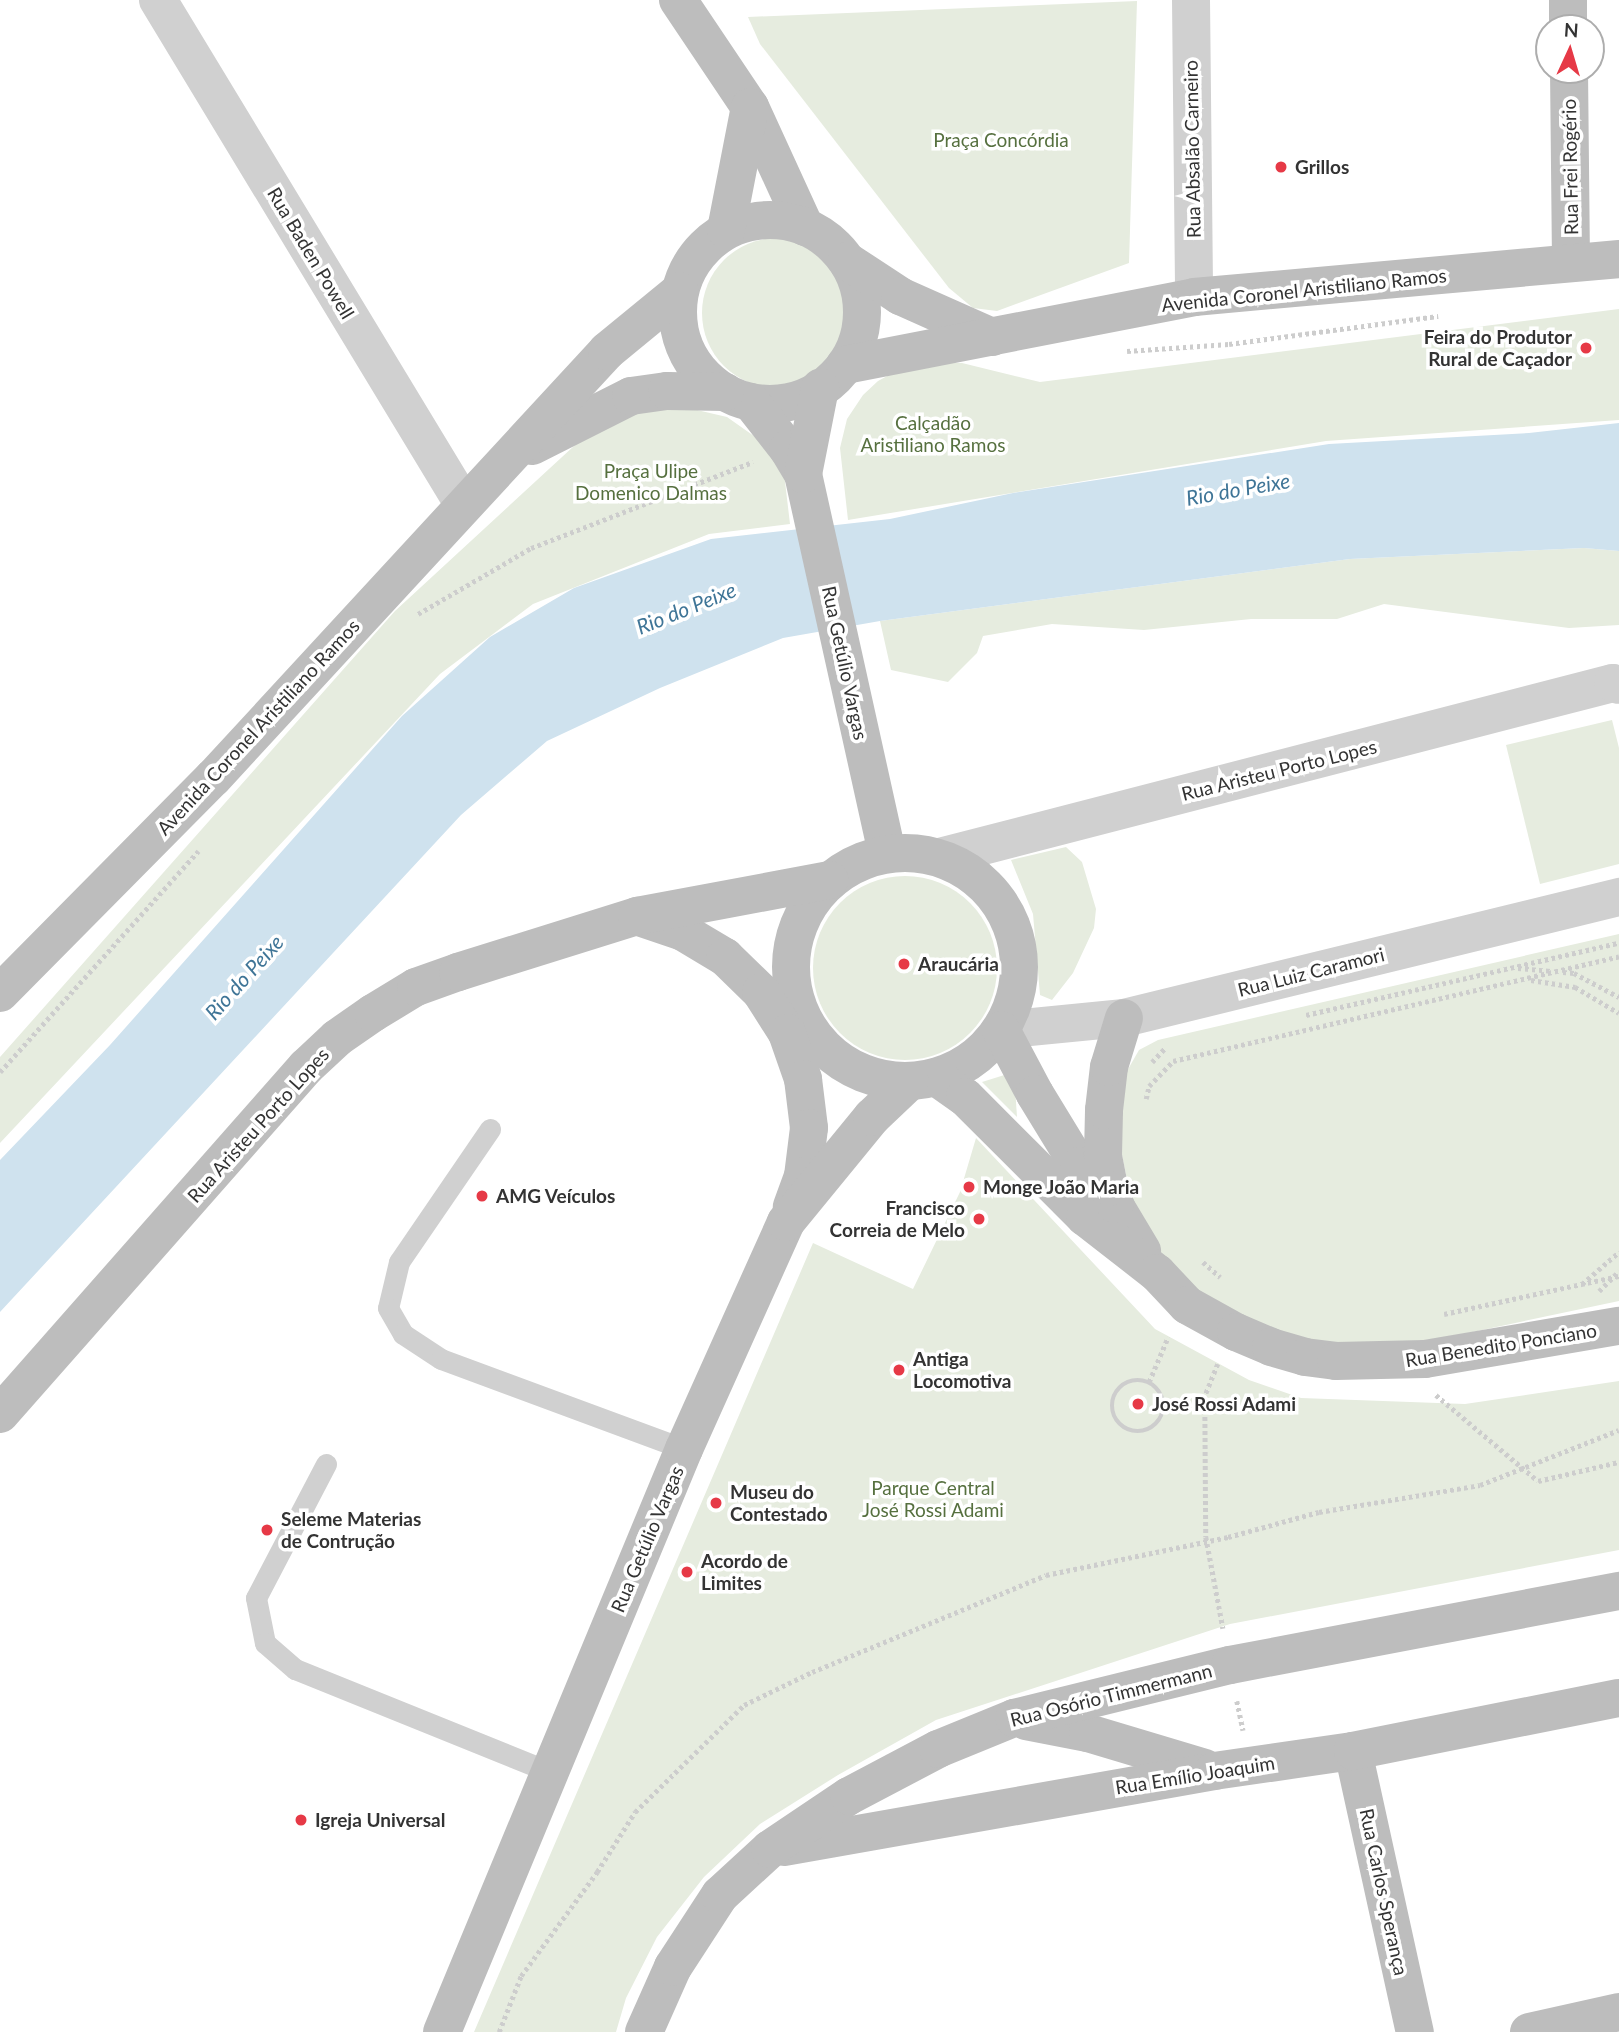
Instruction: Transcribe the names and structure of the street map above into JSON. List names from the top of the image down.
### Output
{
  "streets": {
    "main road": [
      "Rua Frei Rogério",
      "Avenida Coronel Aristiliano Ramos",
      "Rua Getúlio Vargas",
      "Rua Aristeu Porto Lopes",
      "Rua Benedito Ponciano",
      "Rua Osório Timmermann",
      "Rua Emílio Joaquim",
      "Rua Carlos Sperança"
    ],
    "street": ["Rua Absalão Carneiro", "Rua Baden Powell", "Rua Luiz Caramori"]
  },
  "crossings": [
    ["Rua Absalão Carneiro", "Avenida Coronel Aristiliano Ramos"],
    ["Rua Frei Rogério", "Avenida Coronel Aristiliano Ramos"],
    ["Rua Baden Powell", "Avenida Coronel Aristiliano Ramos"],
    ["Avenida Coronel Aristiliano Ramos", "Rua Getúlio Vargas"],
    ["Rua Getúlio Vargas", "Rua Aristeu Porto Lopes"],
    ["Rua Getúlio Vargas", "Rua Luiz Caramori"],
    ["Rua Getúlio Vargas", "Rua Benedito Ponciano"],
    ["Rua Aristeu Porto Lopes", "Rua Luiz Caramori"],
    ["Rua Aristeu Porto Lopes", "Rua Benedito Ponciano"],
    ["Rua Luiz Caramori", "Rua Benedito Ponciano"],
    ["Rua Osório Timmermann", "Rua Emílio Joaquim"],
    ["Rua Emílio Joaquim", "Rua Carlos Sperança"]
  ],
  "water": ["Rio do Peixe"],
  "parks": [
    "Praça Concórdia",
    "Calçadão Aristiliano Ramos",
    "Praça Ulipe Domenico Dalmas",
    "Parque Central José Rossi Adami"
  ],
  "places": [
    "Grillos",
    "Feira do Produtor Rural de Caçador",
    "Araucária",
    "Monge João Maria",
    "AMG Veículos",
    "Francisco Correia de Melo",
    "Antiga Locomotiva",
    "José Rossi Adami",
    "Museu do Contestado",
    "Seleme Materias de Contrução",
    "Acordo de Limites",
    "Igreja Universal"
  ],
  "north": "top"
}
